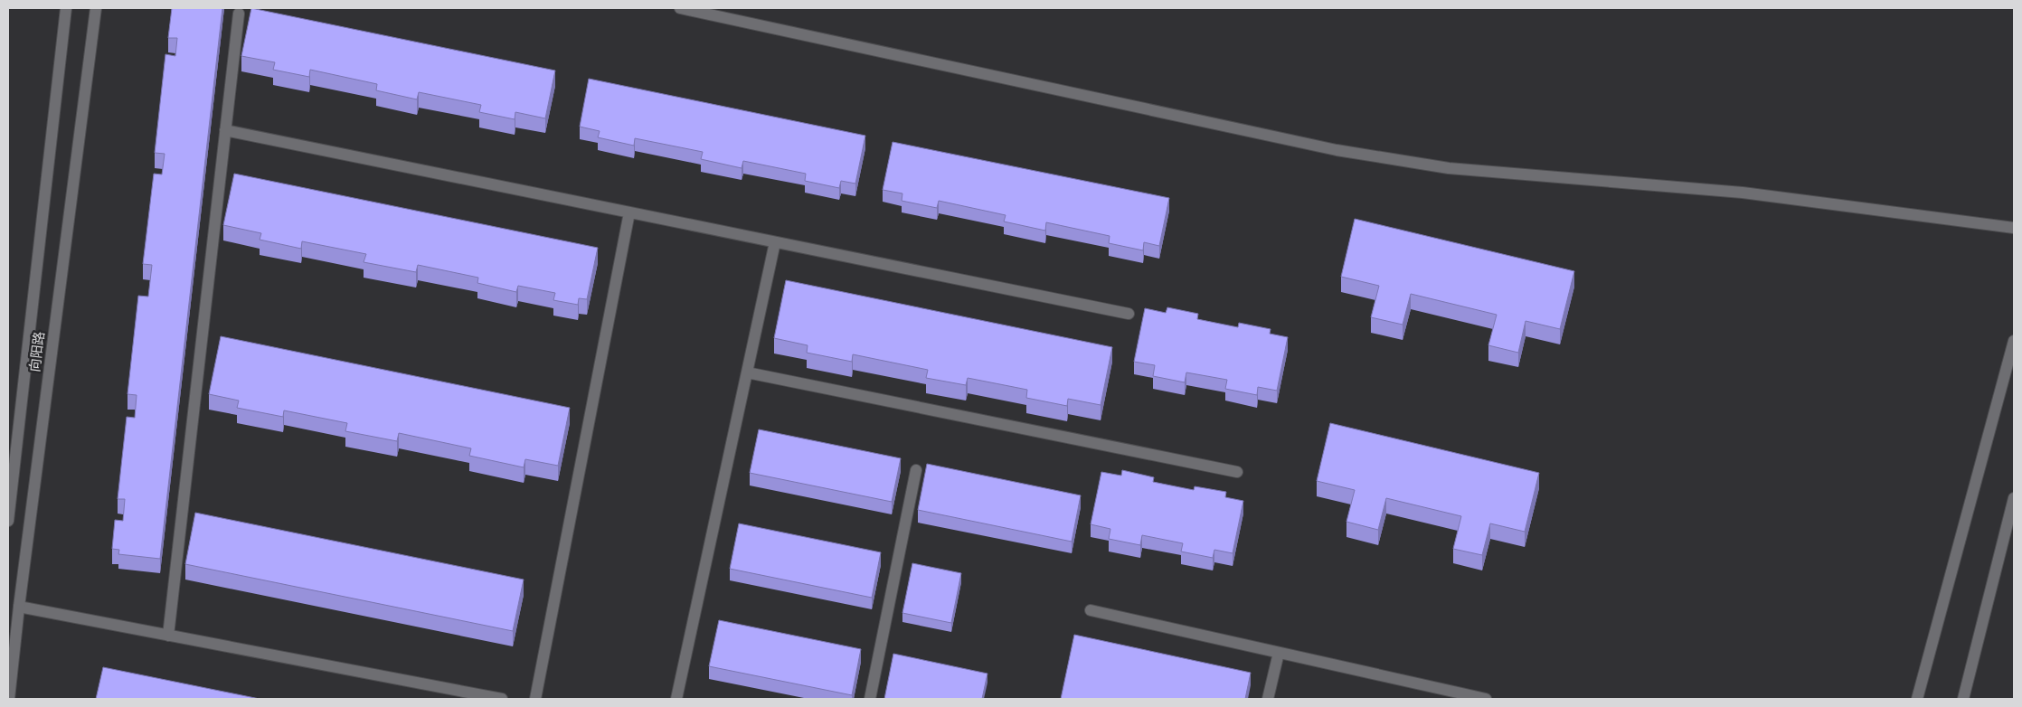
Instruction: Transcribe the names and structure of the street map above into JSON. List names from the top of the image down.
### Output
{
  "streets": {
    "street": ["向阳路"]
  }
}
